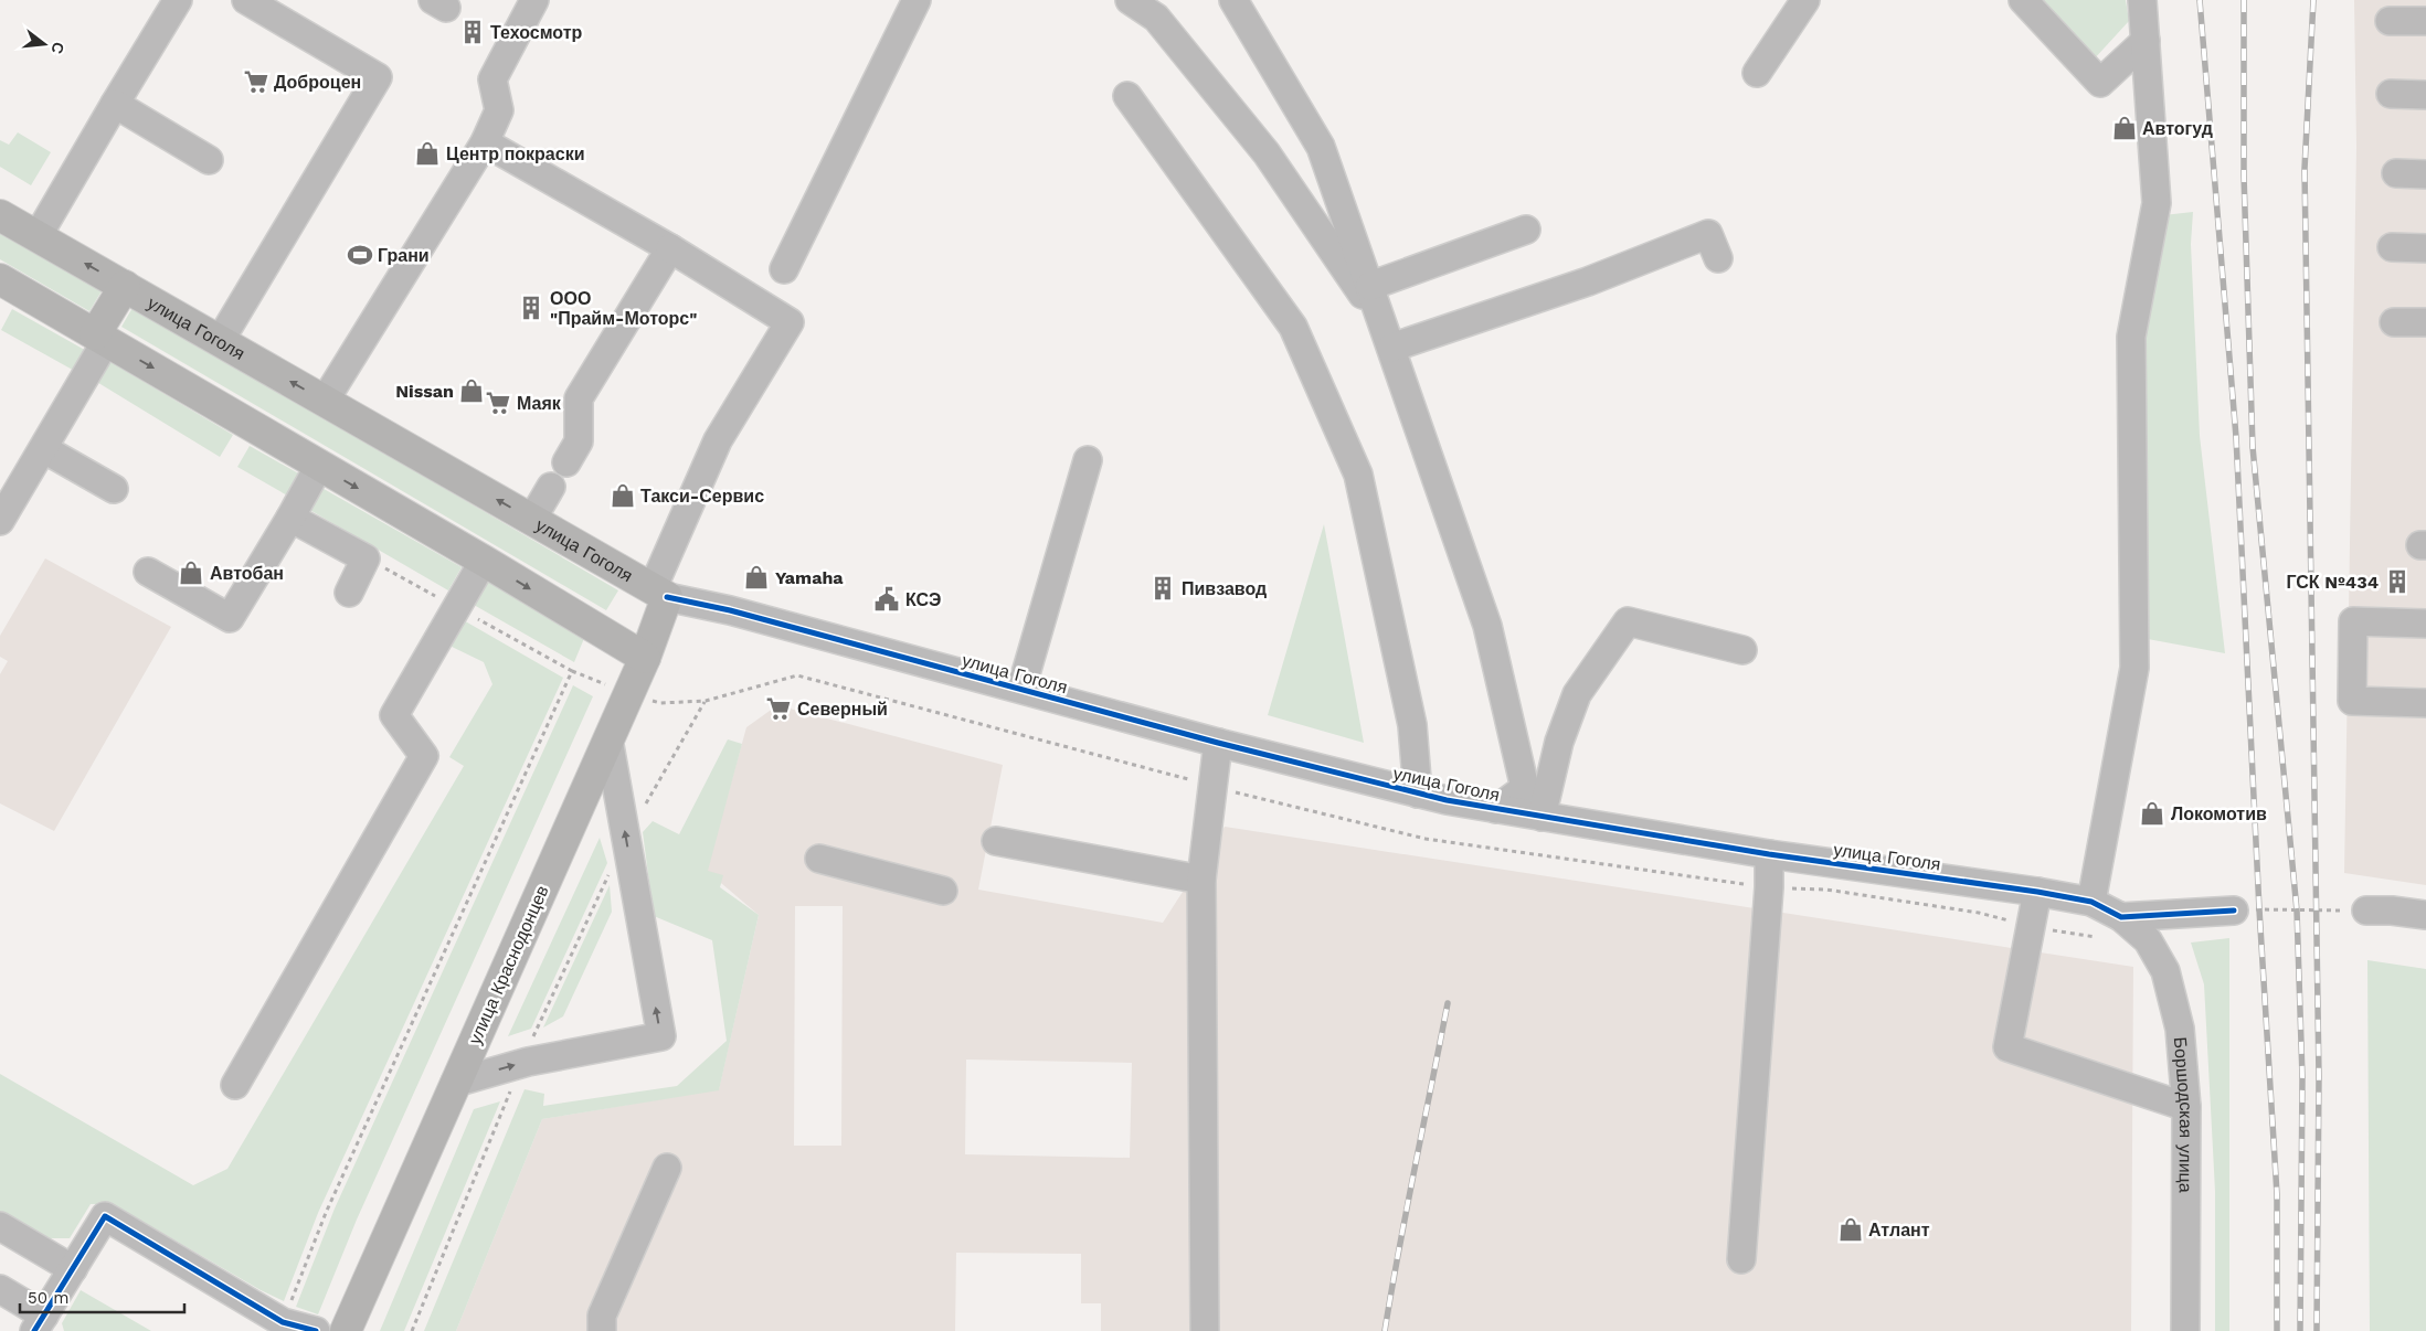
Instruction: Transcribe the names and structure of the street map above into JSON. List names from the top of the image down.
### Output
{
  "streets": {
    "main road": ["улица Гоголя", "улица Краснодонцев"],
    "street": ["Боршодская улица"]
  },
  "crossings": [
    ["улица Гоголя", "улица Краснодонцев"],
    ["улица Гоголя", "Боршодская улица"]
  ],
  "places": {
    "building": [
      "Техосмотр",
      "ООО \"Прайм-Моторс\"",
      "ГСК №434",
      "Пивзавод"
    ],
    "supermarket": ["Доброцен", "Маяк", "Северный"],
    "shop": [
      "Автогуд",
      "Центр покраски",
      "Nissan",
      "Такси-Сервис",
      "Автобан",
      "Yamaha",
      "Локомотив",
      "Атлант"
    ],
    "sports": ["Грани"],
    "public building": ["КСЭ"]
  },
  "scale_bar": "50 m",
  "north": "right"
}
